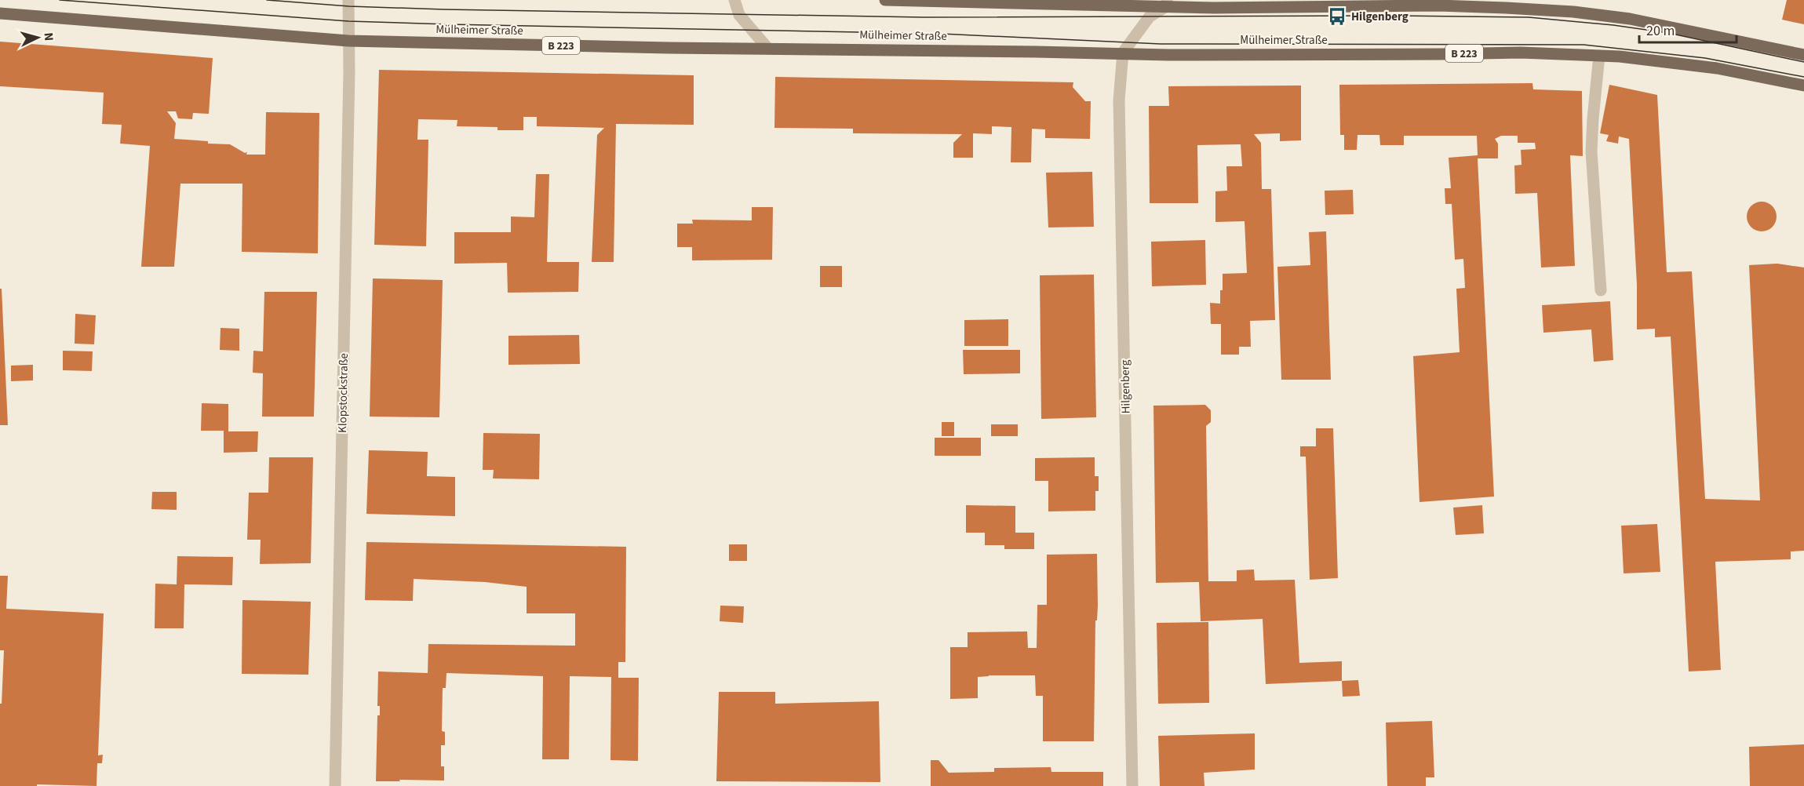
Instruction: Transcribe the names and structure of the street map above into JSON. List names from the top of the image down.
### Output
{
  "streets": {
    "main road": ["Mülheimer Straße", "B 223"],
    "street": ["Hilgenberg", "Klopstockstraße"]
  },
  "crossings": [
    ["Mülheimer Straße", "Hilgenberg"],
    ["Mülheimer Straße", "Klopstockstraße"]
  ],
  "places": {
    "bus stop": ["Hilgenberg"]
  },
  "scale_bar": "20 m",
  "north": "right"
}
